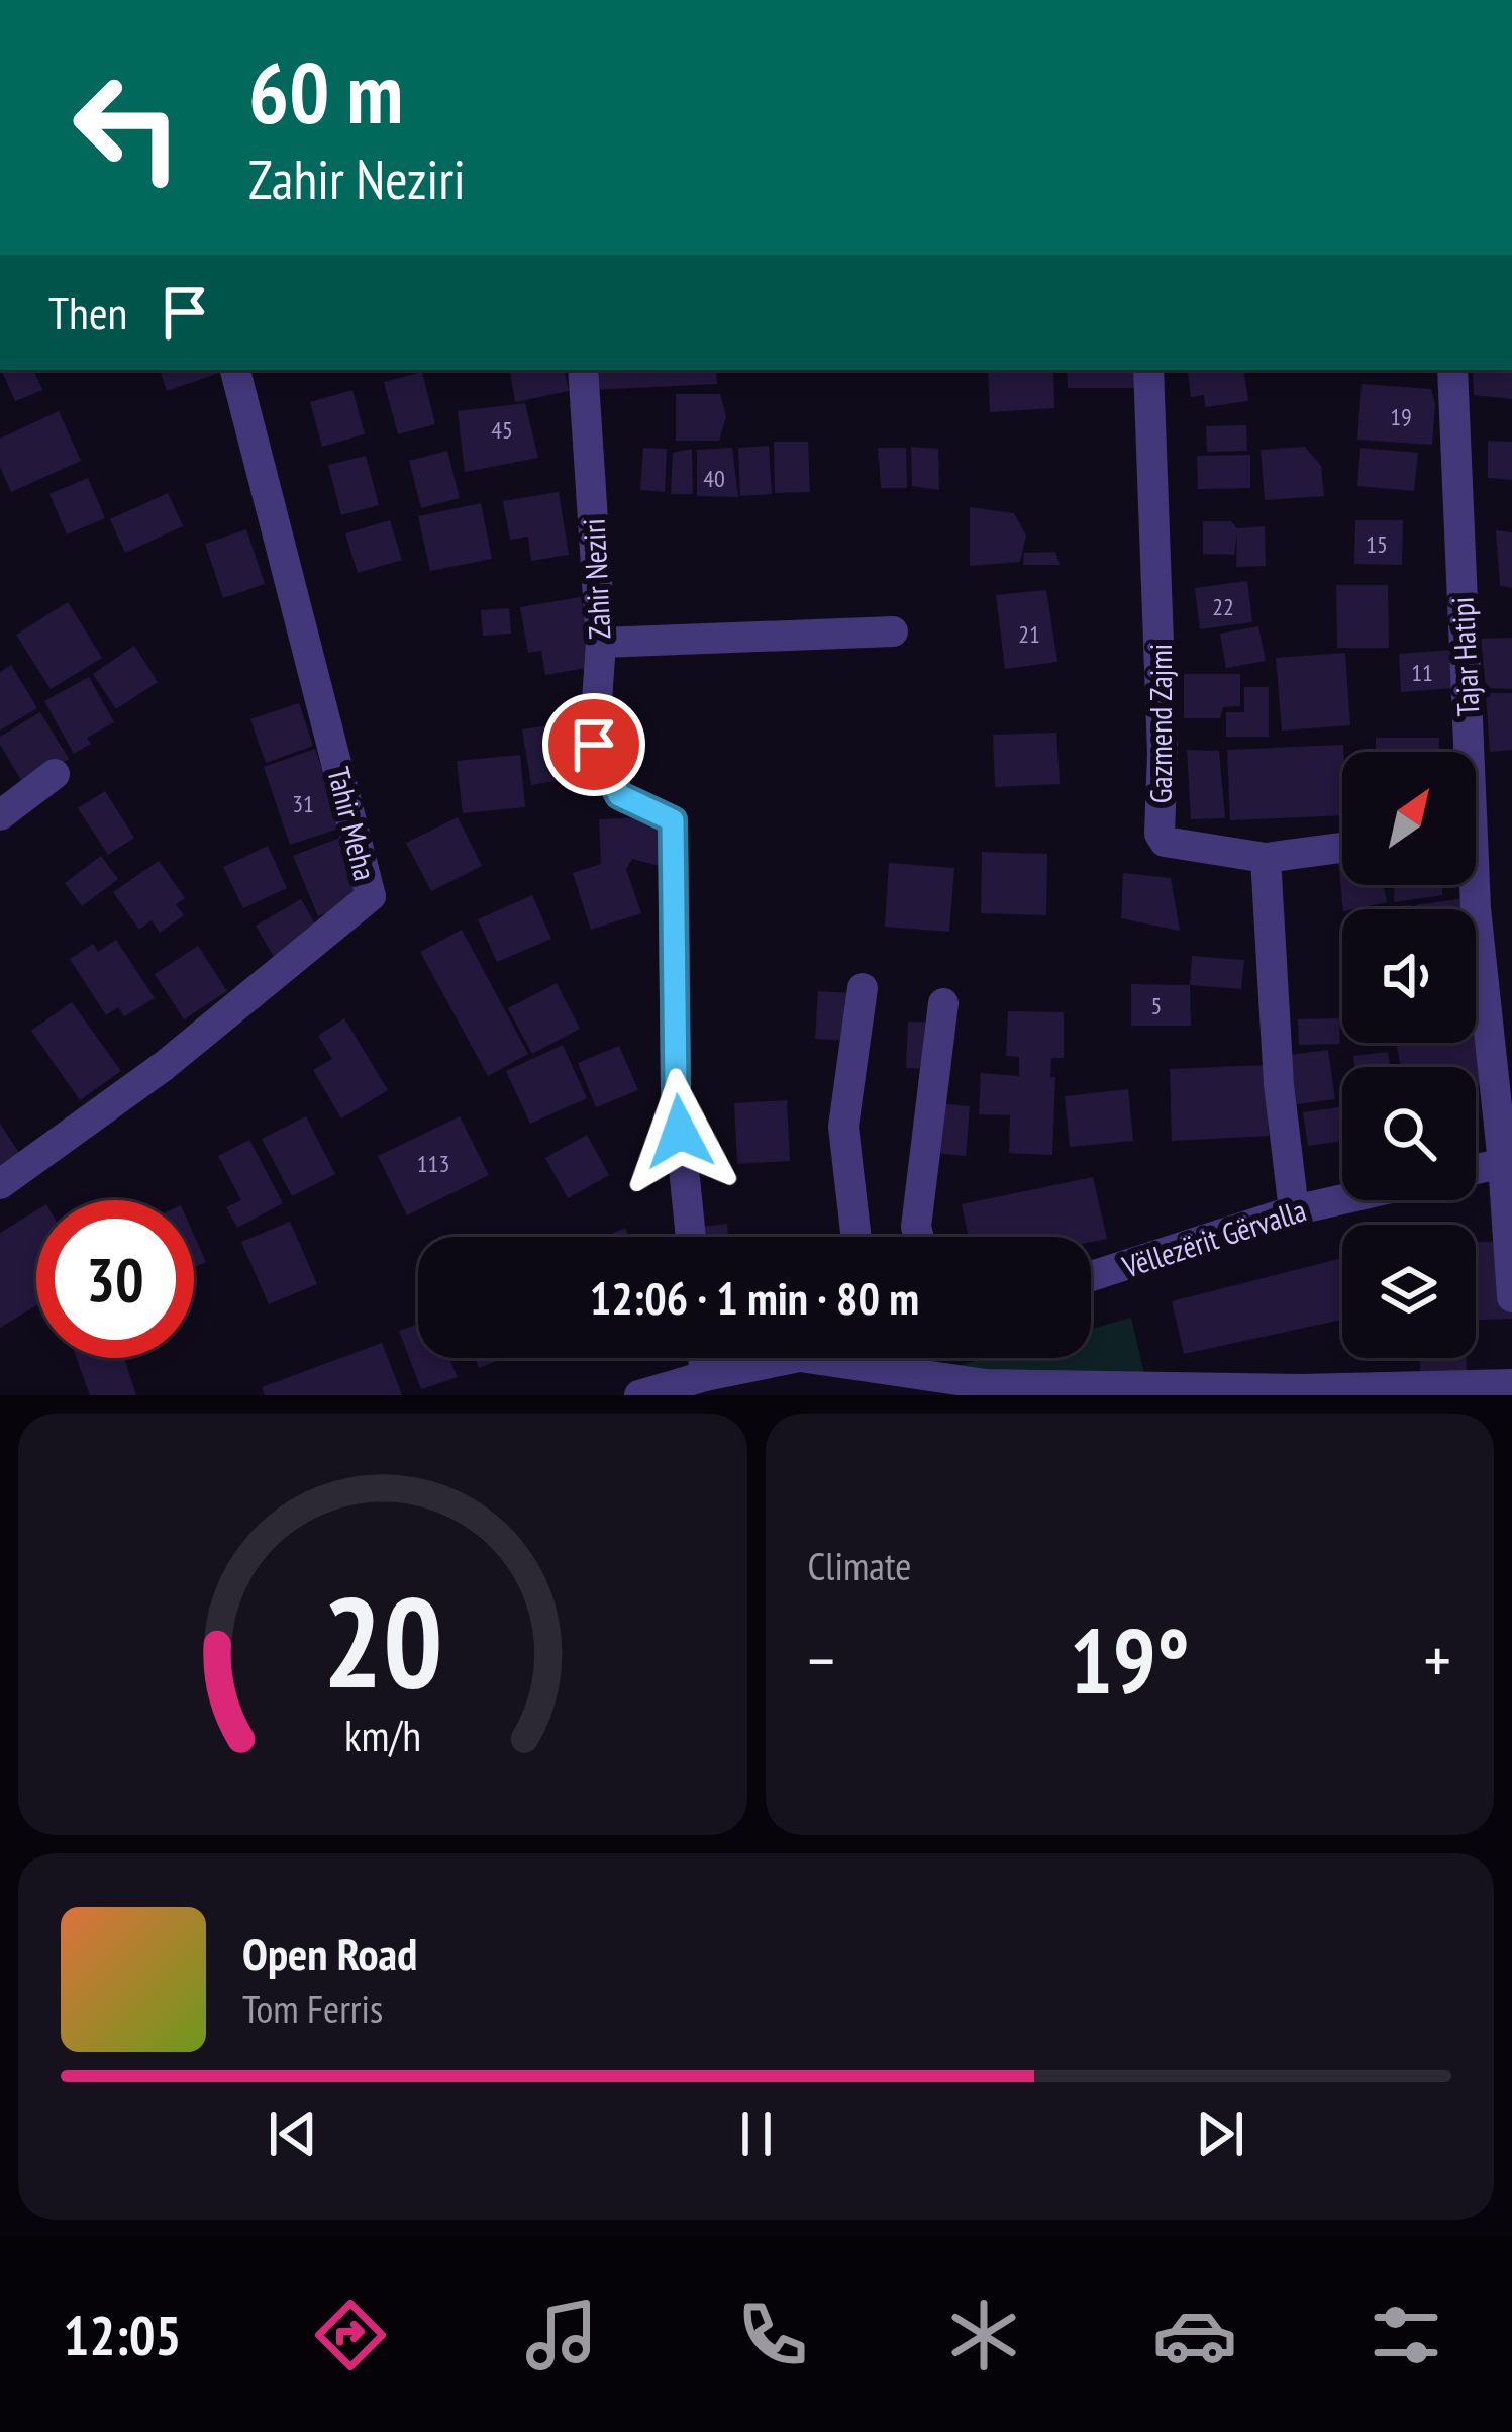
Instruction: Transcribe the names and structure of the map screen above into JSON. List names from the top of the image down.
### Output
{
  "streets": {
    "street": [
      "Zahir Neziri",
      "Tajar Hatipi",
      "Gazmend Zajmi",
      "Tahir Meha",
      "Vëllezërit Gërvalla"
    ]
  },
  "house_numbers": [
    "19",
    "45",
    "40",
    "15",
    "22",
    "21",
    "11",
    "31",
    "5",
    "113"
  ],
  "north": "top right",
  "page": {
    "turn": ["60 m", "Zahir Neziri"],
    "then": "Then",
    "limit": "30",
    "trip": "12:06 · 1 min · 80 m",
    "tile": "Climate",
    "heat": ["−", "19°", "+"],
    "song": ["Open Road", "Tom Ferris"],
    "tabs": "12:05",
    "gauge": ["20", "km/h"]
  }
}
